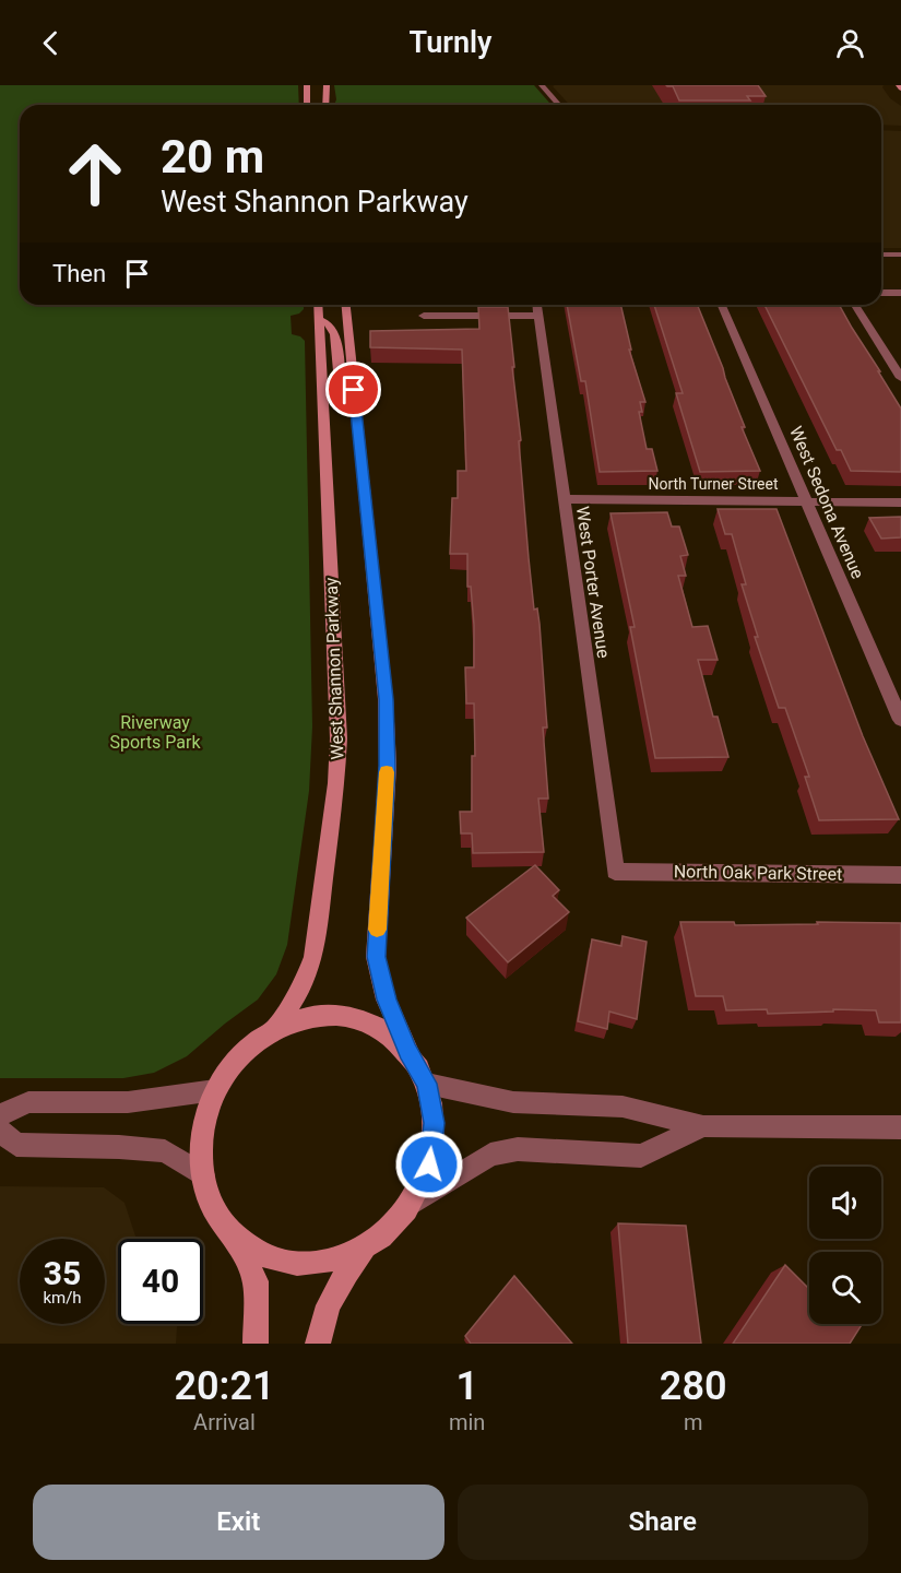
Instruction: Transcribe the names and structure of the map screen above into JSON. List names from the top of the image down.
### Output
{
  "streets": {
    "street": [
      "North Turner Street",
      "West Sedona Avenue",
      "West Porter Avenue",
      "West Shannon Parkway",
      "North Oak Park Street"
    ]
  },
  "crossings": [
    ["North Turner Street", "West Sedona Avenue"],
    ["North Turner Street", "West Porter Avenue"],
    ["West Porter Avenue", "North Oak Park Street"]
  ],
  "parks": ["Riverway Sports Park"],
  "page": {
    "header": "Turnly",
    "turn": ["20 m", "West Shannon Parkway"],
    "then": "Then",
    "speed": "35 km/h",
    "limit": "40",
    "eta": [
      "20:21",
      "Arrival",
      "1",
      "min",
      "280",
      "m"
    ],
    "buttons": ["Exit", "Share"]
  }
}
